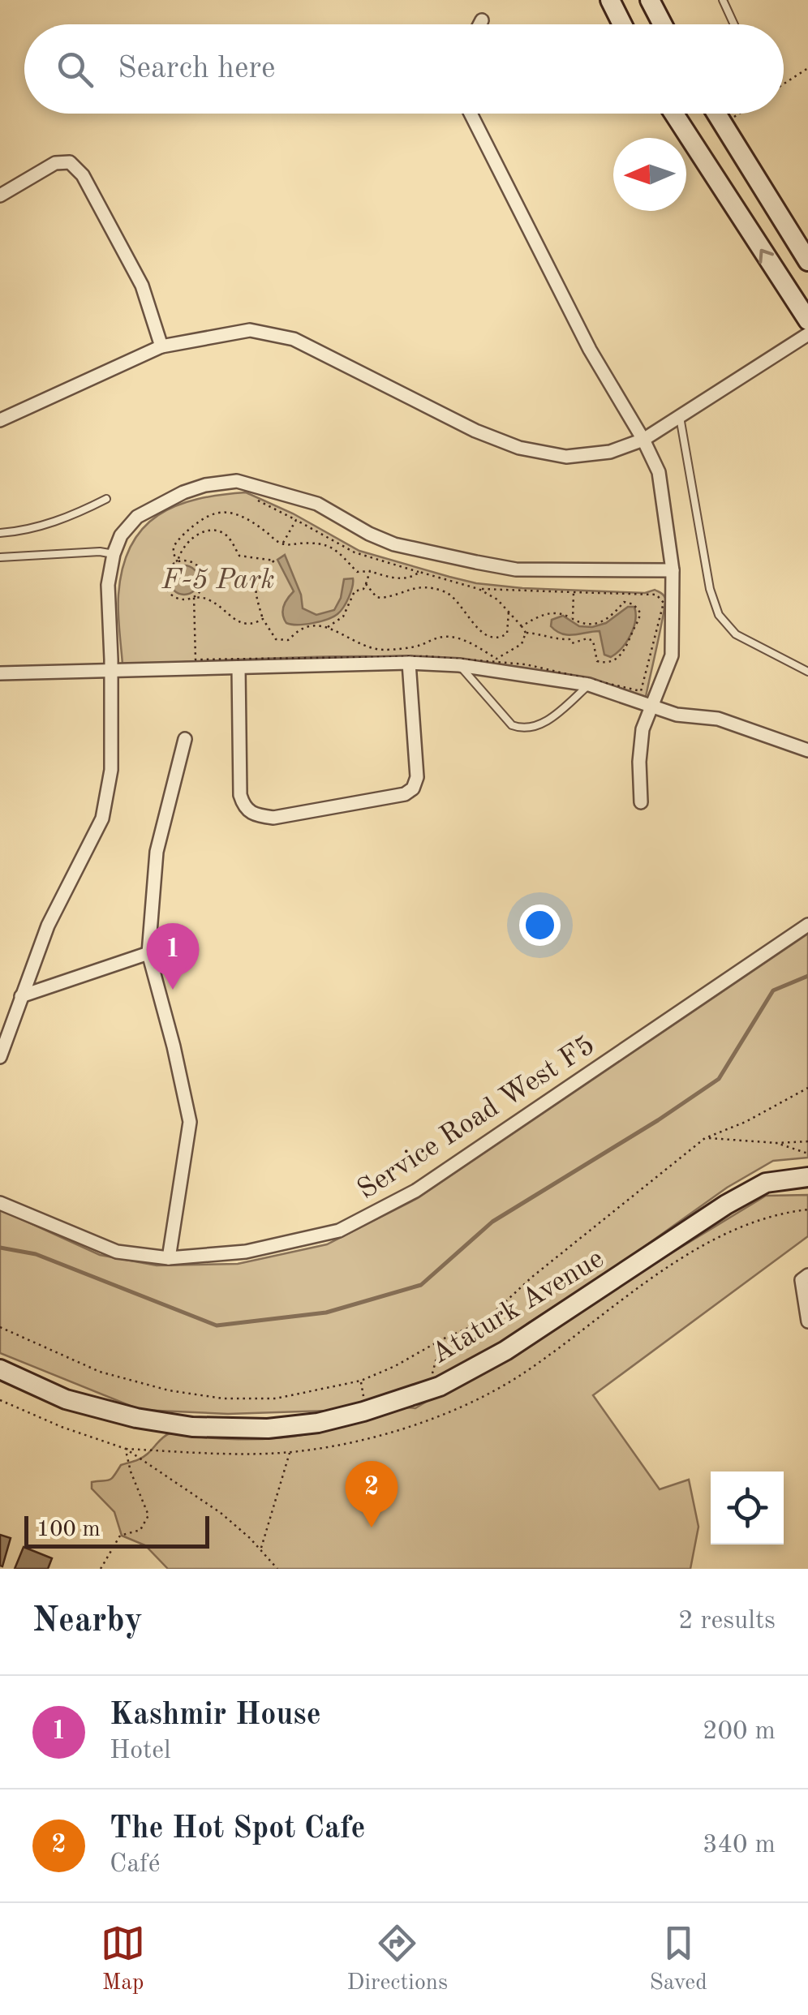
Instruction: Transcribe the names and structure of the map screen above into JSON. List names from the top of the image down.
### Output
{
  "streets": {
    "street": ["Service Road West F5", "Ataturk Avenue"]
  },
  "parks": ["F-5 Park"],
  "scale_bar": "100 m",
  "north": "left",
  "page": {
    "search": "Search here",
    "pins": ["1", "2"],
    "scale": "100 m",
    "heading": ["Nearby", "2 results"],
    "list": [
      {
        "mark": "1",
        "name": "Kashmir House",
        "note": "Hotel",
        "value": "200 m"
      },
      {
        "mark": "2",
        "name": "The Hot Spot Cafe",
        "note": "Café",
        "value": "340 m"
      }
    ],
    "nav": ["Map", "Directions", "Saved"]
  }
}
